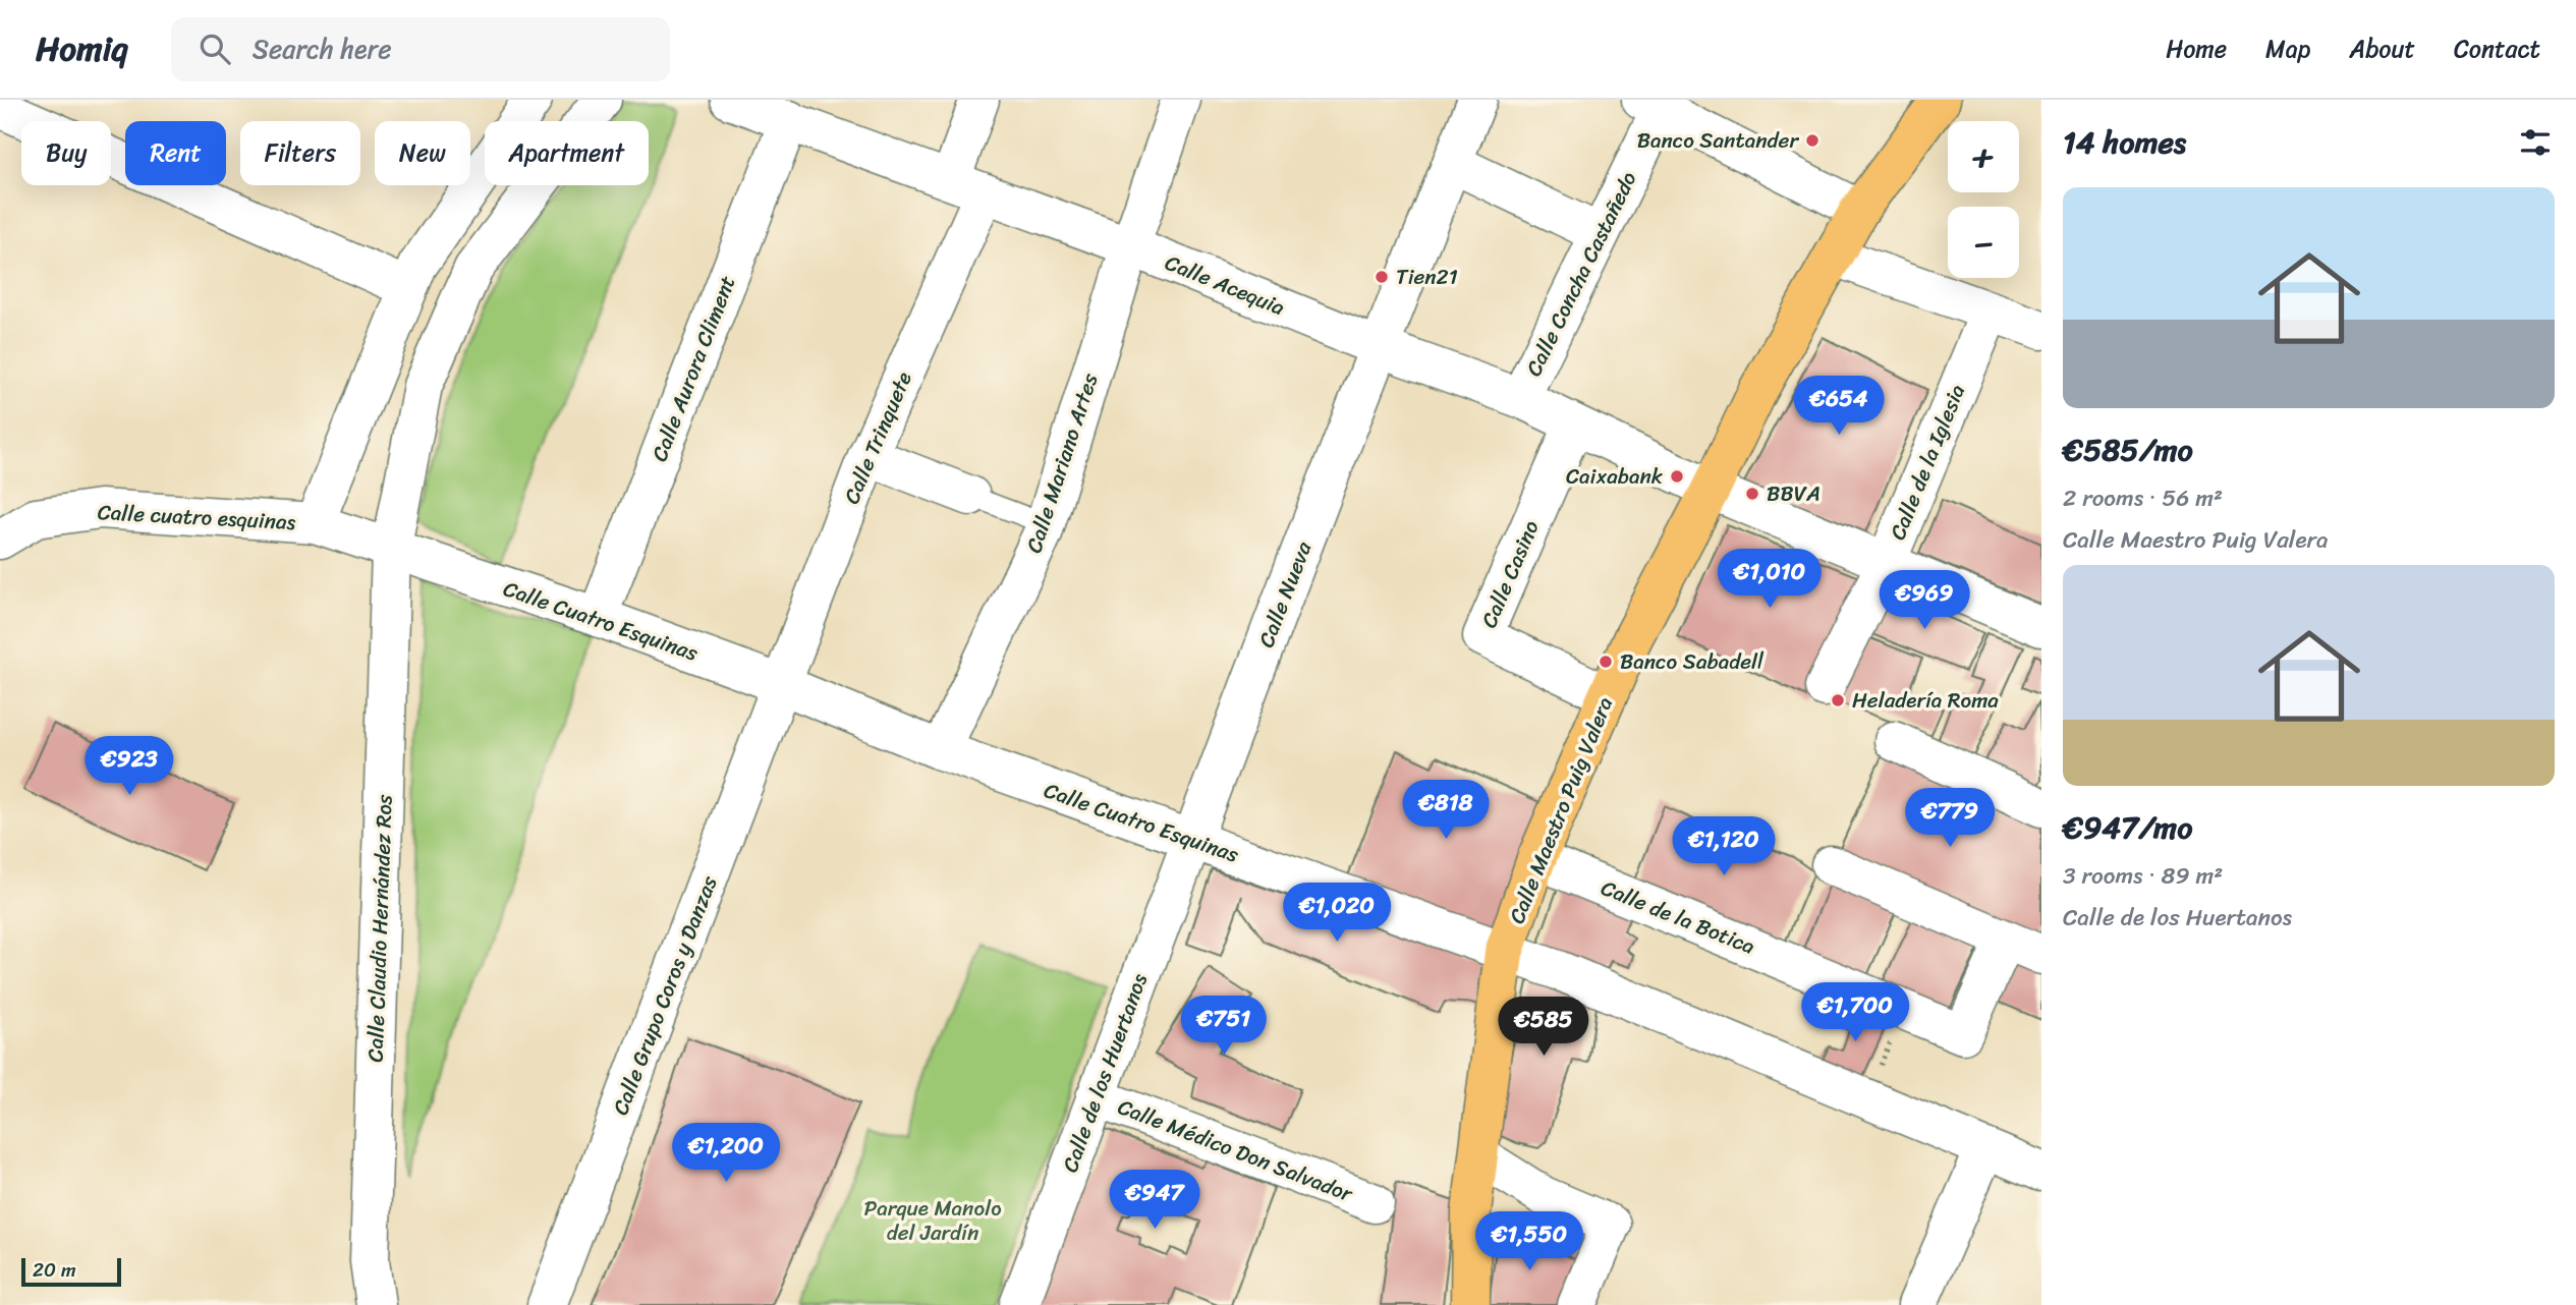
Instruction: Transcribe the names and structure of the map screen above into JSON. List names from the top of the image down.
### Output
{
  "streets": {
    "main road": ["Calle Maestro Puig Valera"],
    "street": [
      "Calle Concha Castañedo",
      "Calle Acequia",
      "Calle Aurora Climent",
      "Calle Trinquete",
      "Calle de la Iglesia",
      "Calle Mariano Artes",
      "Calle cuatro esquinas",
      "Calle Casino",
      "Calle Nueva",
      "Calle Cuatro Esquinas",
      "Calle de la Botica",
      "Calle Claudio Hernández Ros",
      "Calle Grupo Coros y Danzas",
      "Calle de los Huertanos",
      "Calle Médico Don Salvador"
    ]
  },
  "crossings": [
    ["Calle Concha Castañedo", "Calle Acequia"],
    ["Calle Acequia", "Calle Aurora Climent"],
    ["Calle Acequia", "Calle Trinquete"],
    ["Calle Acequia", "Calle de la Iglesia"],
    ["Calle Acequia", "Calle Mariano Artes"],
    ["Calle Acequia", "Calle Casino"],
    ["Calle Acequia", "Calle Nueva"],
    ["Calle Acequia", "Calle Maestro Puig Valera"],
    ["Calle Aurora Climent", "Calle Cuatro Esquinas"],
    ["Calle Trinquete", "Calle Cuatro Esquinas"],
    ["Calle Trinquete", "Calle Grupo Coros y Danzas"],
    ["Calle Mariano Artes", "Calle Cuatro Esquinas"],
    ["Calle cuatro esquinas", "Calle Cuatro Esquinas"],
    ["Calle Casino", "Calle Maestro Puig Valera"],
    ["Calle Nueva", "Calle Cuatro Esquinas"],
    ["Calle Nueva", "Calle de los Huertanos"],
    ["Calle Cuatro Esquinas", "Calle Maestro Puig Valera"],
    ["Calle Cuatro Esquinas", "Calle Claudio Hernández Ros"],
    ["Calle Cuatro Esquinas", "Calle Grupo Coros y Danzas"],
    ["Calle Cuatro Esquinas", "Calle de los Huertanos"],
    ["Calle Maestro Puig Valera", "Calle de la Botica"],
    ["Calle de los Huertanos", "Calle Médico Don Salvador"]
  ],
  "parks": ["Parque Manolo del Jardín"],
  "places": [
    "Banco Santander",
    "Tien21",
    "Caixabank",
    "BBVA",
    "Banco Sabadell",
    "Heladería Roma"
  ],
  "scale_bar": "20 m",
  "page": {
    "header": "Homiq",
    "search": "Search here",
    "nav": [
      "Home",
      "Map",
      "About",
      "Contact"
    ],
    "heading": "14 homes",
    "map_buttons": ["+", "−"],
    "chip": [
      "Buy",
      "Rent",
      "Filters",
      "New",
      "Apartment"
    ],
    "list": [
      {
        "name": "€585/mo",
        "note": "2 rooms · 56 m² · Calle Maestro Puig Valera"
      },
      {
        "name": "€947/mo",
        "note": "3 rooms · 89 m² · Calle de los Huertanos"
      }
    ],
    "price": [
      "€654",
      "€1,010",
      "€969",
      "€923",
      "€818",
      "€779",
      "€1,120",
      "€1,020",
      "€1,700",
      "€751",
      "€585",
      "€1,200",
      "€947",
      "€1,550"
    ],
    "scale": "20 m"
  }
}
